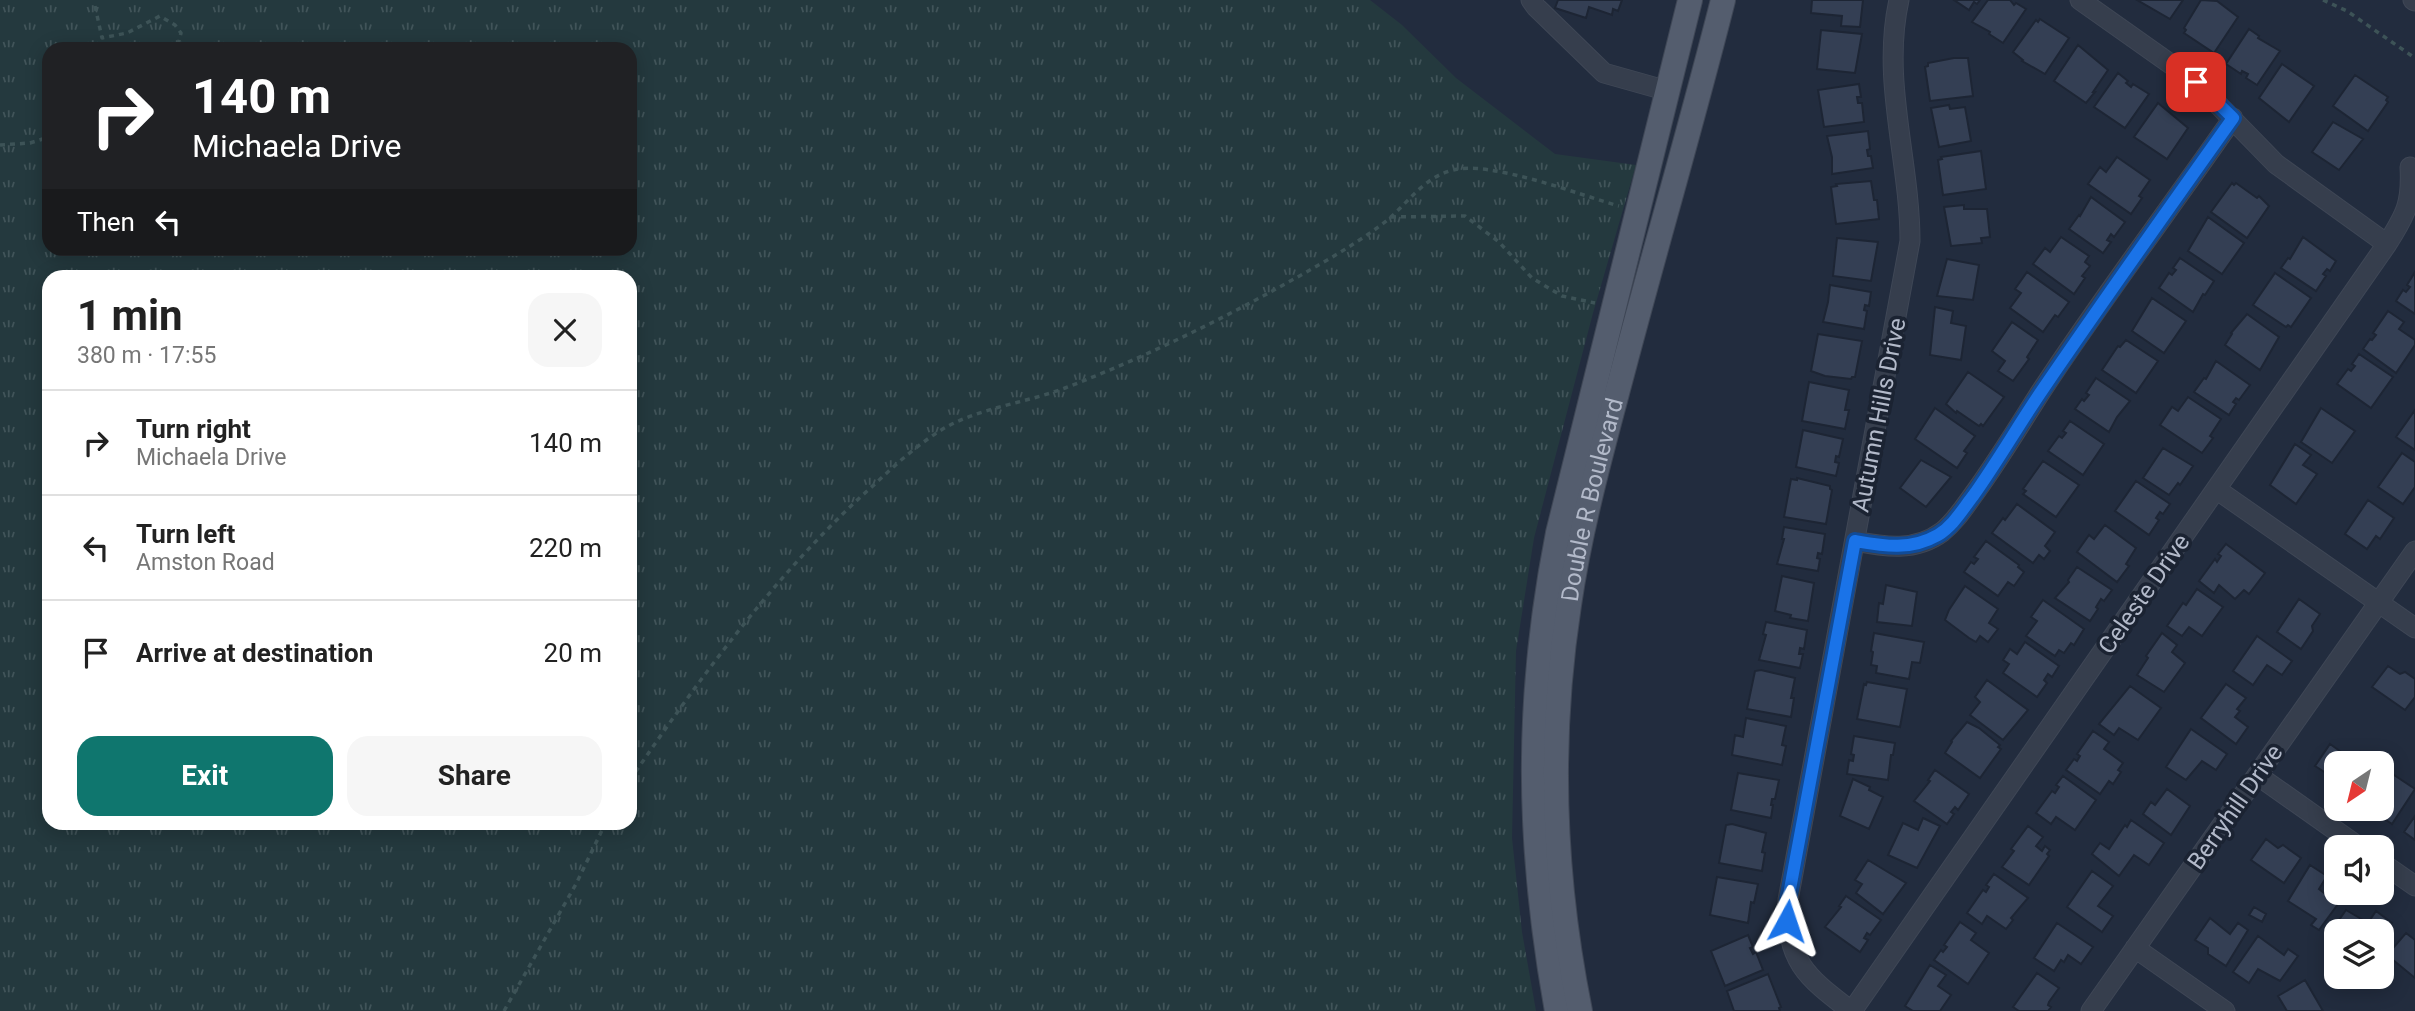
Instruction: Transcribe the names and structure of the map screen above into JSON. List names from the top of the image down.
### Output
{
  "streets": {
    "main road": ["Double R Boulevard"],
    "street": ["Autumn Hills Drive", "Celeste Drive", "Berryhill Drive"]
  },
  "crossings": [
    ["Autumn Hills Drive", "Celeste Drive"]
  ],
  "north": "bottom left",
  "page": {
    "turn": ["140 m", "Michaela Drive"],
    "then": "Then",
    "heading": ["1 min", "380 m · 17:55"],
    "list": [
      {
        "name": "Turn right",
        "note": "Michaela Drive",
        "value": "140 m"
      },
      {
        "name": "Turn left",
        "note": "Amston Road",
        "value": "220 m"
      },
      {
        "name": "Arrive at destination",
        "value": "20 m"
      }
    ],
    "buttons": ["Exit", "Share"]
  }
}
